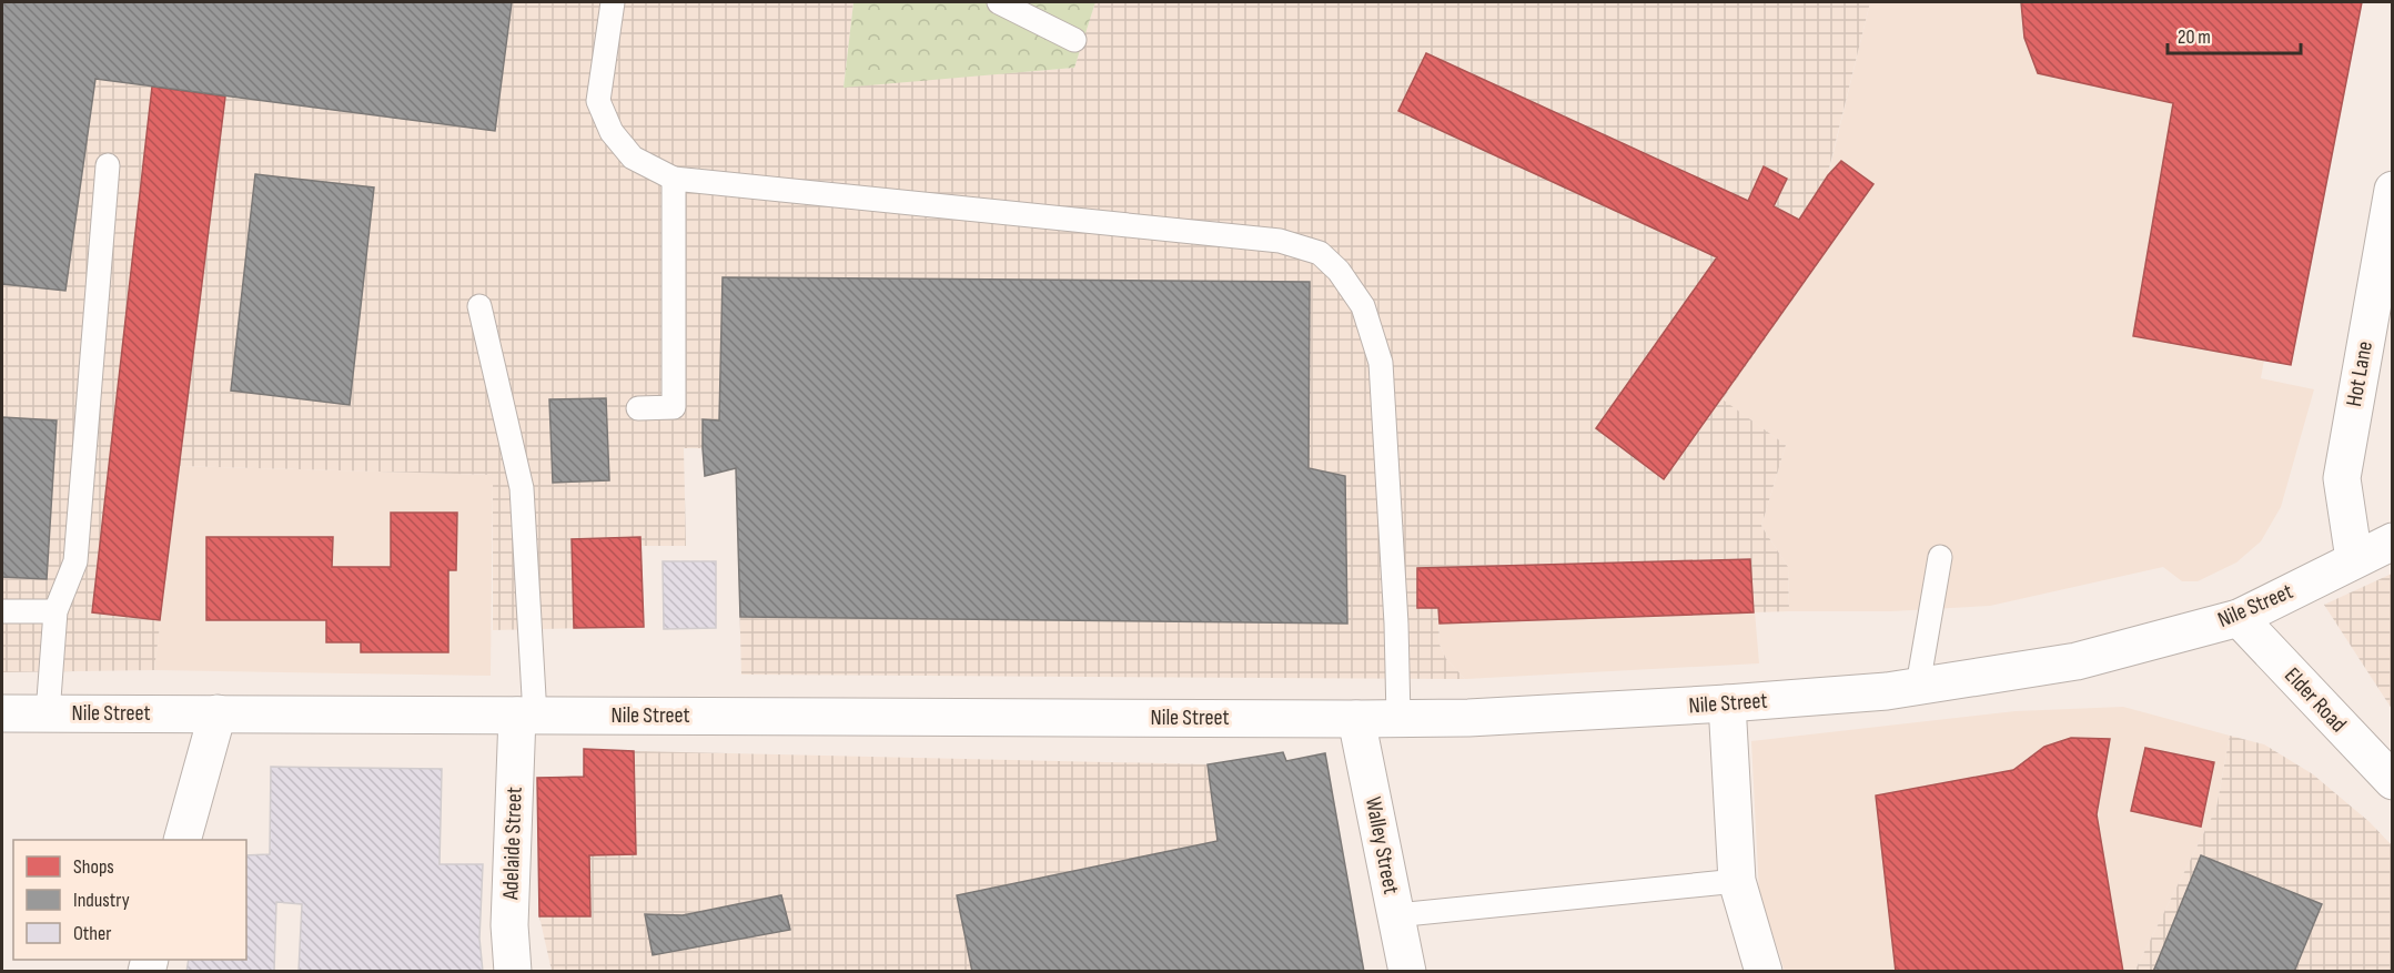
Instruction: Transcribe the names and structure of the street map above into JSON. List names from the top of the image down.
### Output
{
  "streets": {
    "main road": [
      "Hot Lane",
      "Nile Street",
      "Elder Road",
      "Adelaide Street",
      "Walley Street"
    ]
  },
  "crossings": [
    ["Hot Lane", "Nile Street"],
    ["Nile Street", "Elder Road"],
    ["Nile Street", "Adelaide Street"],
    ["Nile Street", "Walley Street"]
  ],
  "legend": ["Shops", "Industry", "Other"],
  "scale_bar": "20 m"
}
